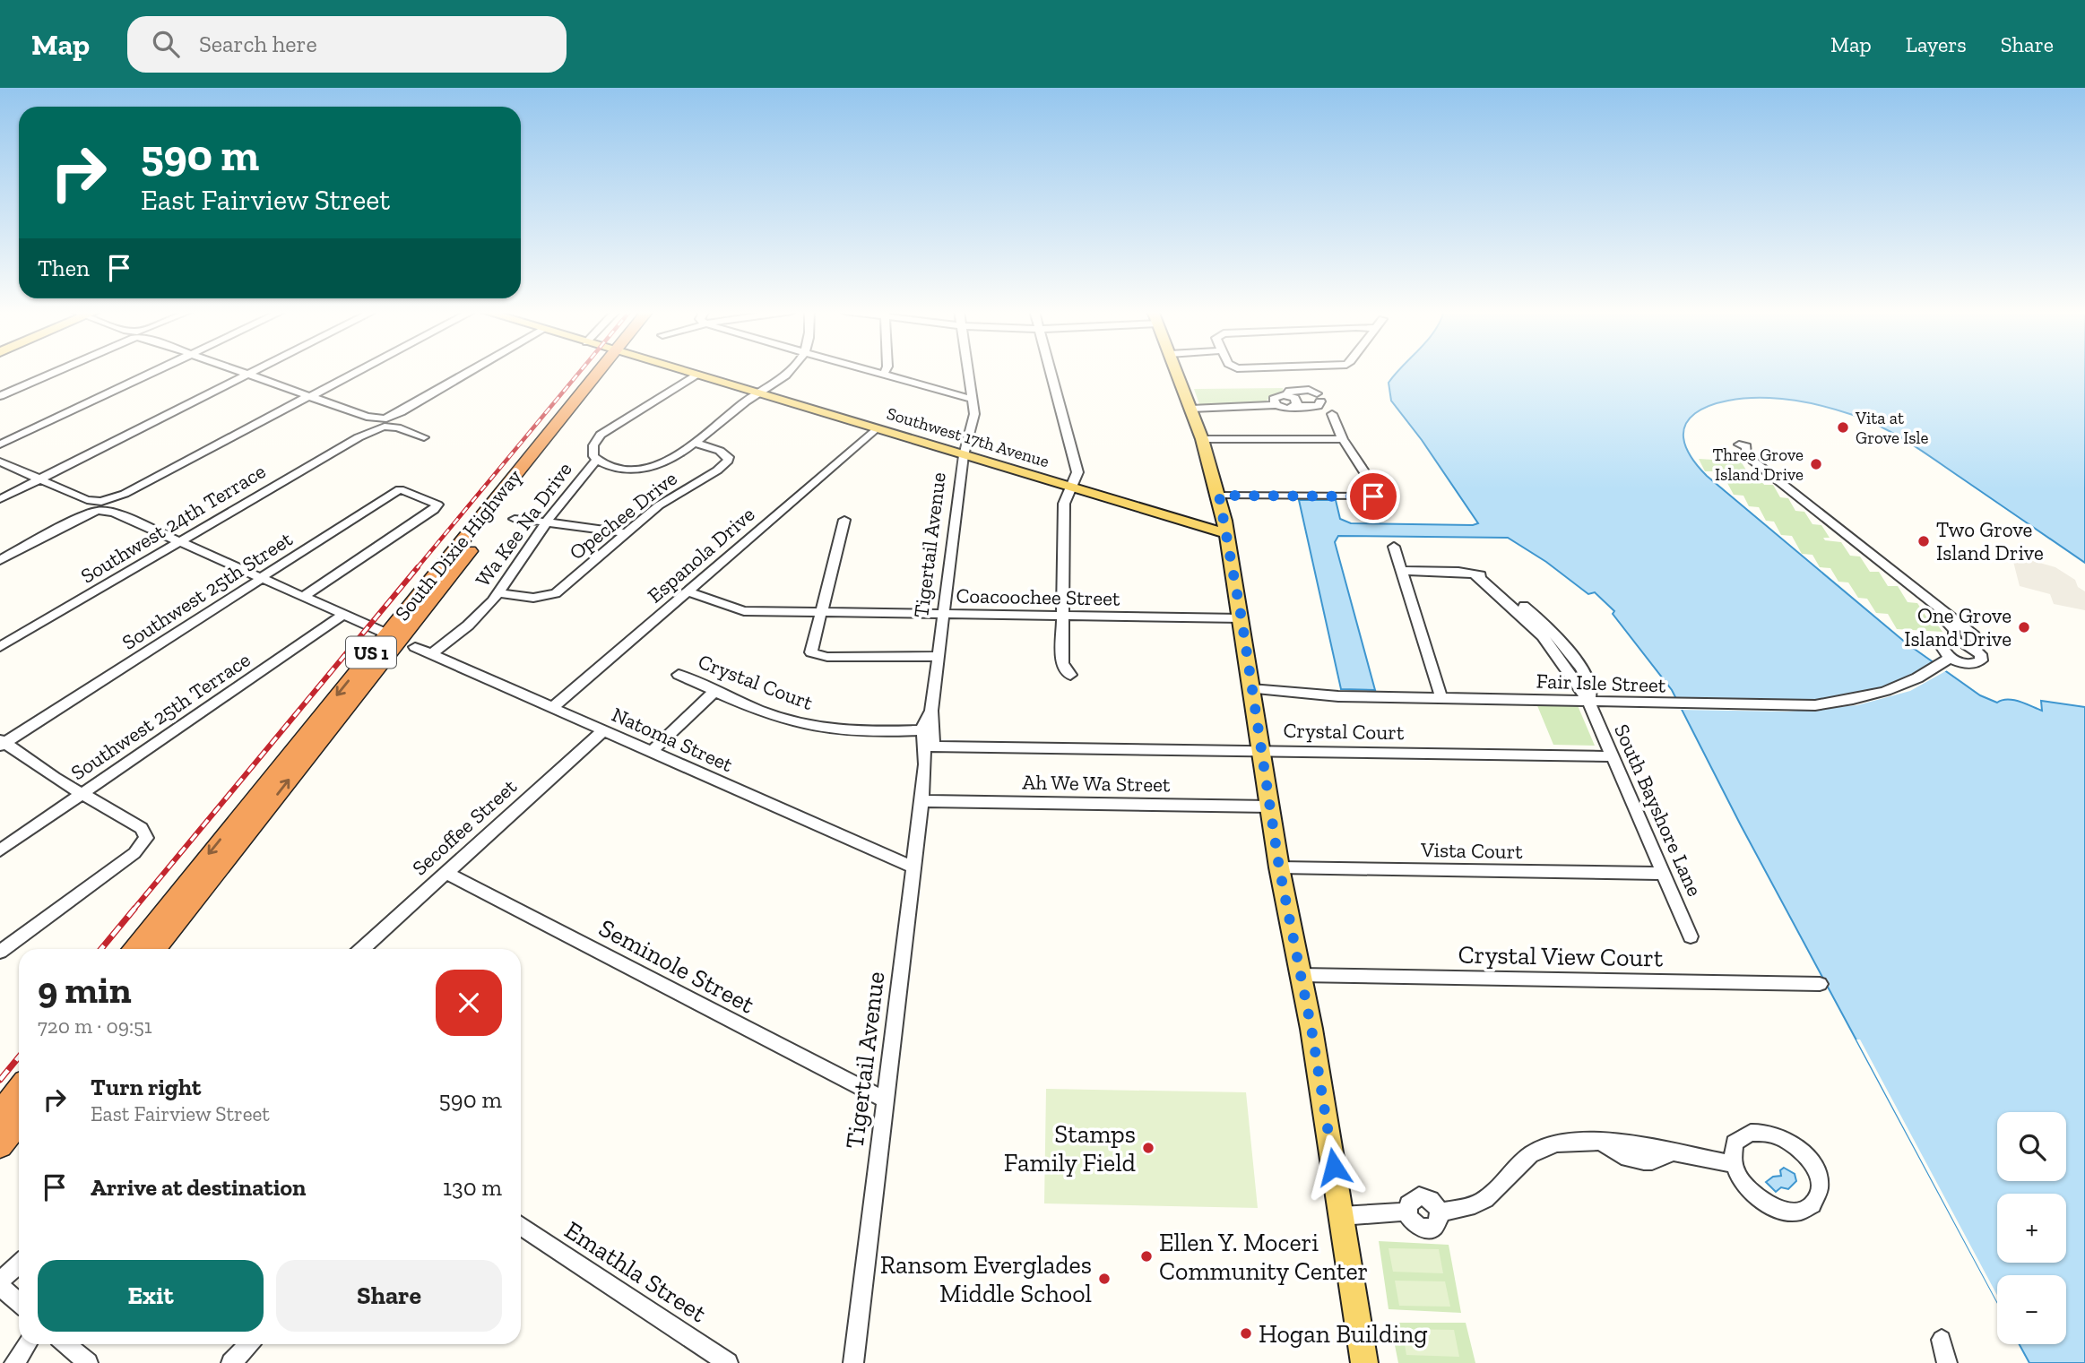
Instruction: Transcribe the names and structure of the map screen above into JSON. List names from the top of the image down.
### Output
{
  "streets": {
    "highway": ["South Dixie Highway", "US 1"],
    "main road": ["Southwest 17th Avenue"],
    "street": [
      "Opechee Drive",
      "Southwest 24th Terrace",
      "Wa Kee Na Drive",
      "Tigertail Avenue",
      "Espanola Drive",
      "Southwest 25th Street",
      "Coacoochee Street",
      "Crystal Court",
      "Fair Isle Street",
      "Southwest 25th Terrace",
      "Natoma Street",
      "Ah We Wa Street",
      "South Bayshore Lane",
      "Secoffee Street",
      "Vista Court",
      "Crystal View Court",
      "Seminole Street",
      "Emathla Street"
    ]
  },
  "crossings": [
    ["Southwest 17th Avenue", "Wa Kee Na Drive"],
    ["Southwest 17th Avenue", "Tigertail Avenue"],
    ["Southwest 17th Avenue", "Espanola Drive"],
    ["Opechee Drive", "Wa Kee Na Drive"],
    ["Wa Kee Na Drive", "Natoma Street"],
    ["Tigertail Avenue", "Coacoochee Street"],
    ["Tigertail Avenue", "Crystal Court"],
    ["Tigertail Avenue", "Natoma Street"],
    ["Tigertail Avenue", "Ah We Wa Street"],
    ["Tigertail Avenue", "Seminole Street"],
    ["Espanola Drive", "Coacoochee Street"],
    ["Espanola Drive", "Natoma Street"],
    ["Crystal Court", "South Bayshore Lane"],
    ["Fair Isle Street", "South Bayshore Lane"],
    ["Natoma Street", "Secoffee Street"],
    ["South Bayshore Lane", "Vista Court"],
    ["Secoffee Street", "Seminole Street"]
  ],
  "places": [
    "Vita at Grove Isle",
    "Three Grove Island Drive",
    "Two Grove Island Drive",
    "One Grove Island Drive",
    "Stamps Family Field",
    "Ellen Y. Moceri Community Center",
    "Ransom Everglades Middle School",
    "Hogan Building"
  ],
  "page": {
    "header": "Map",
    "search": "Search here",
    "nav": ["Map", "Layers", "Share"],
    "turn": ["590 m", "East Fairview Street"],
    "then": "Then",
    "heading": ["9 min", "720 m · 09:51"],
    "list": [
      {
        "name": "Turn right",
        "note": "East Fairview Street",
        "value": "590 m"
      },
      {
        "name": "Arrive at destination",
        "value": "130 m"
      }
    ],
    "map_buttons": ["+", "−"],
    "buttons": ["Exit", "Share"]
  }
}
